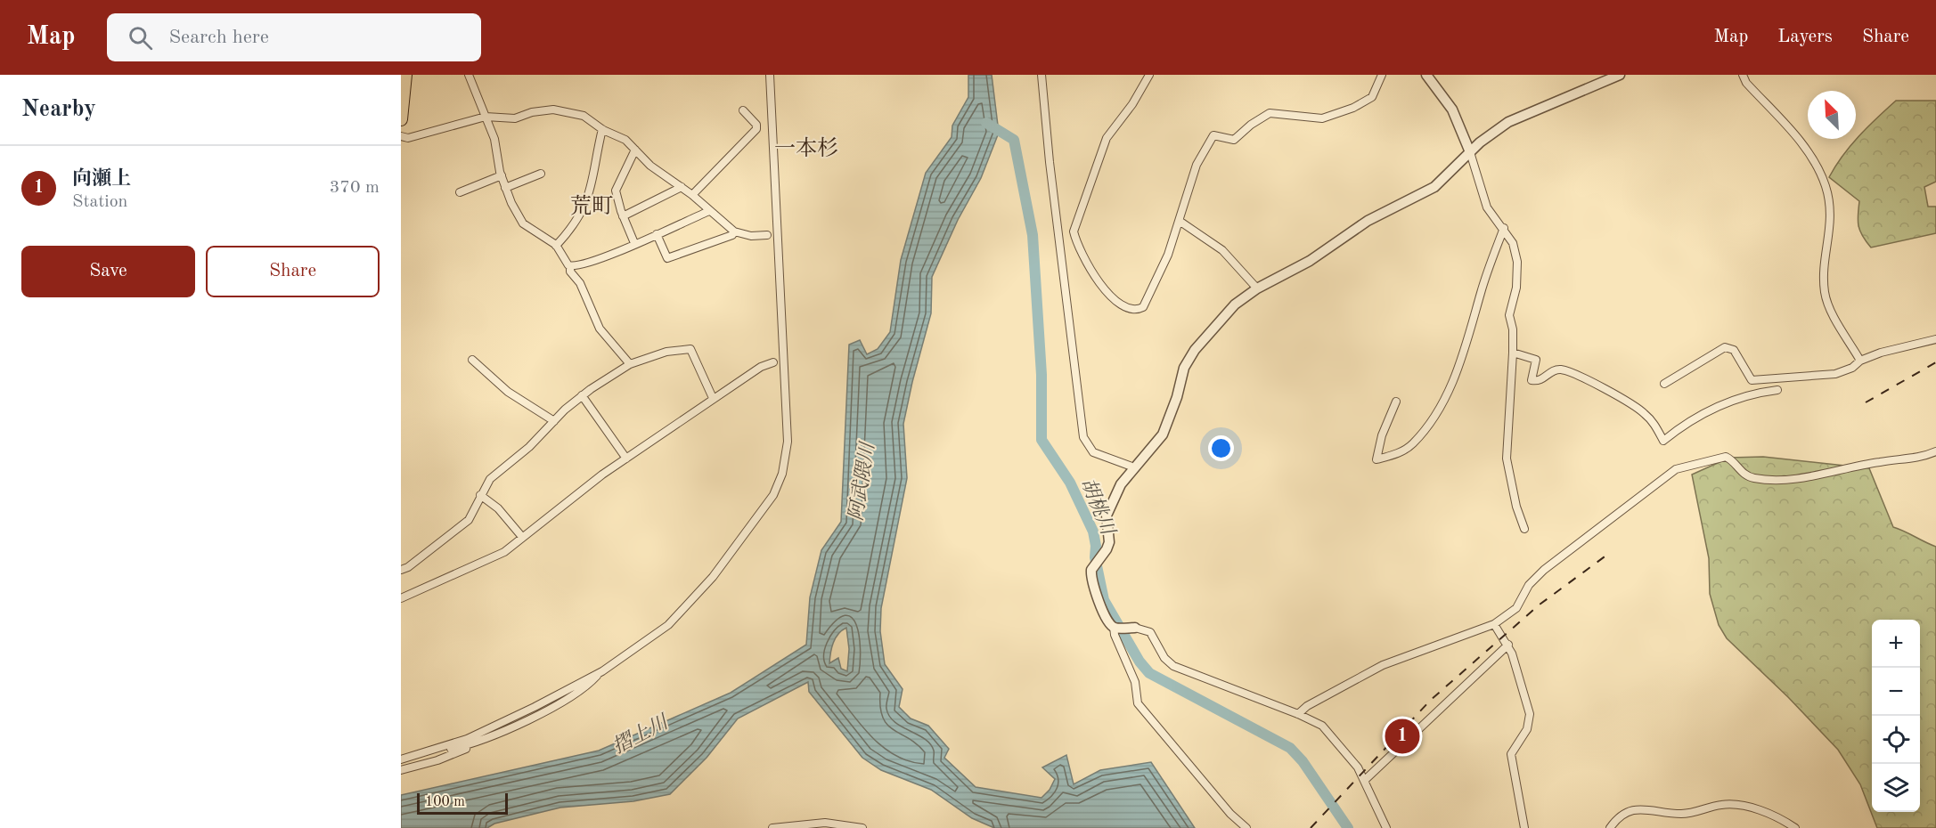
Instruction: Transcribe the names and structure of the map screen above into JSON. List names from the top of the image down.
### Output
{
  "districts": ["一本杉", "荒町"],
  "water": ["阿武隈川", "胡桃川", "摺上川"],
  "scale_bar": "100 m",
  "north": "top left",
  "page": {
    "header": "Map",
    "search": "Search here",
    "nav": ["Map", "Layers", "Share"],
    "heading": "Nearby",
    "list": [
      {
        "mark": "1",
        "name": "向瀬上",
        "note": "Station",
        "value": "370 m"
      }
    ],
    "buttons": ["Save", "Share"],
    "map_buttons": ["+", "−"],
    "pins": "1",
    "scale": "100 m"
  }
}
